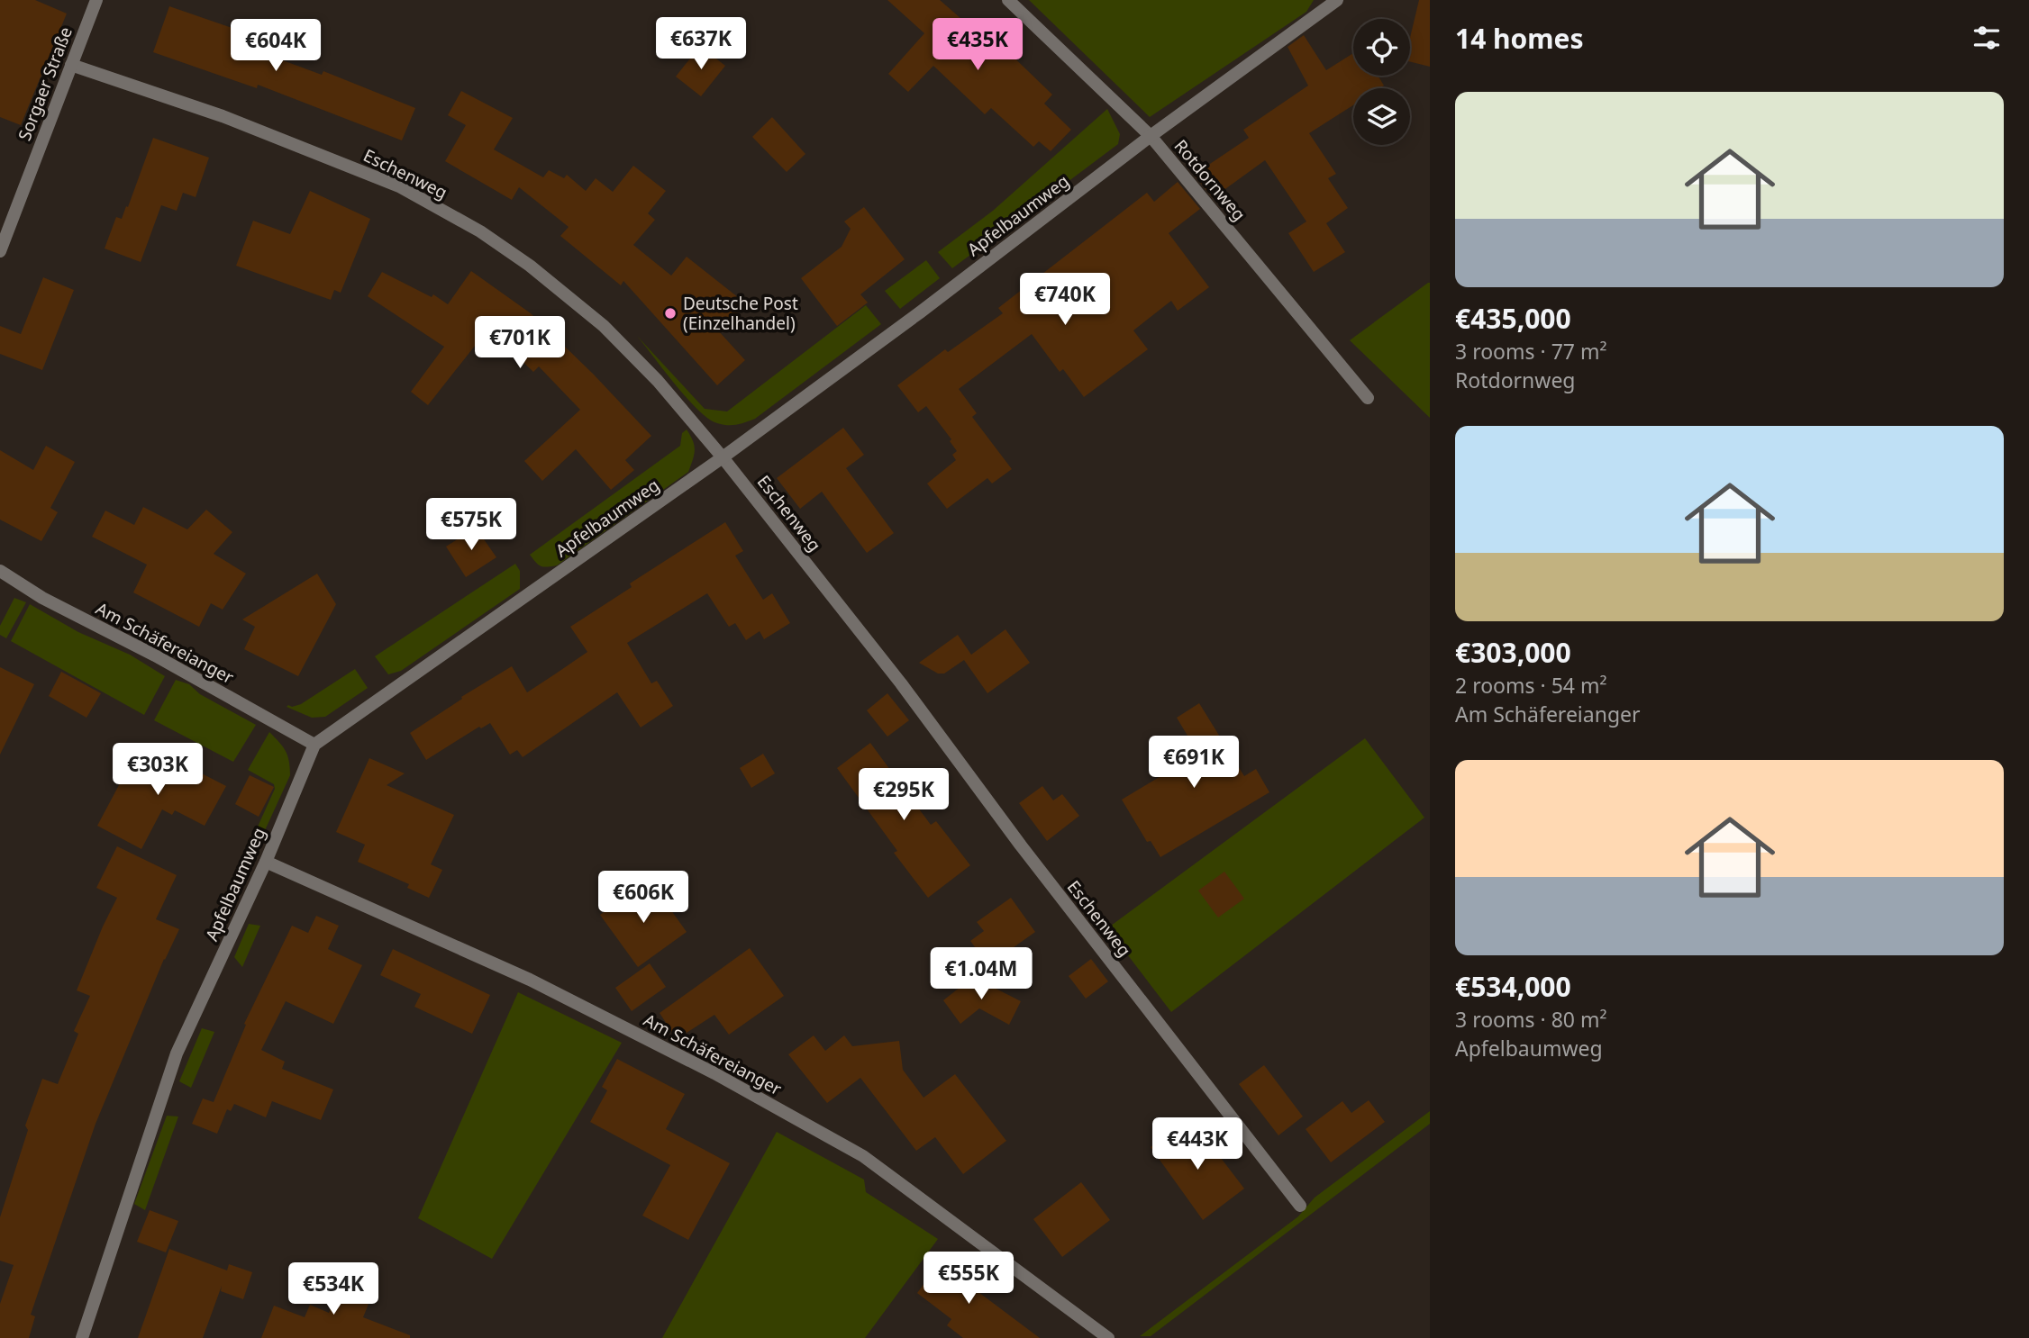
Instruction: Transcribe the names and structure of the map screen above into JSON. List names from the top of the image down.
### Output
{
  "streets": {
    "street": [
      "Sorgaer Straße",
      "Eschenweg",
      "Rotdornweg",
      "Apfelbaumweg",
      "Am Schäfereianger"
    ]
  },
  "crossings": [
    ["Sorgaer Straße", "Eschenweg"],
    ["Eschenweg", "Apfelbaumweg"],
    ["Rotdornweg", "Apfelbaumweg"],
    ["Apfelbaumweg", "Am Schäfereianger"]
  ],
  "places": ["Deutsche Post (Einzelhandel)"],
  "page": {
    "heading": "14 homes",
    "price": [
      "€637K",
      "€435K",
      "€604K",
      "€740K",
      "€701K",
      "€575K",
      "€691K",
      "€303K",
      "€295K",
      "€606K",
      "€1.04M",
      "€443K",
      "€555K",
      "€534K"
    ],
    "list": [
      {
        "name": "€435,000",
        "note": "3 rooms · 77 m² · Rotdornweg"
      },
      {
        "name": "€303,000",
        "note": "2 rooms · 54 m² · Am Schäfereianger"
      },
      {
        "name": "€534,000",
        "note": "3 rooms · 80 m² · Apfelbaumweg"
      }
    ]
  }
}
